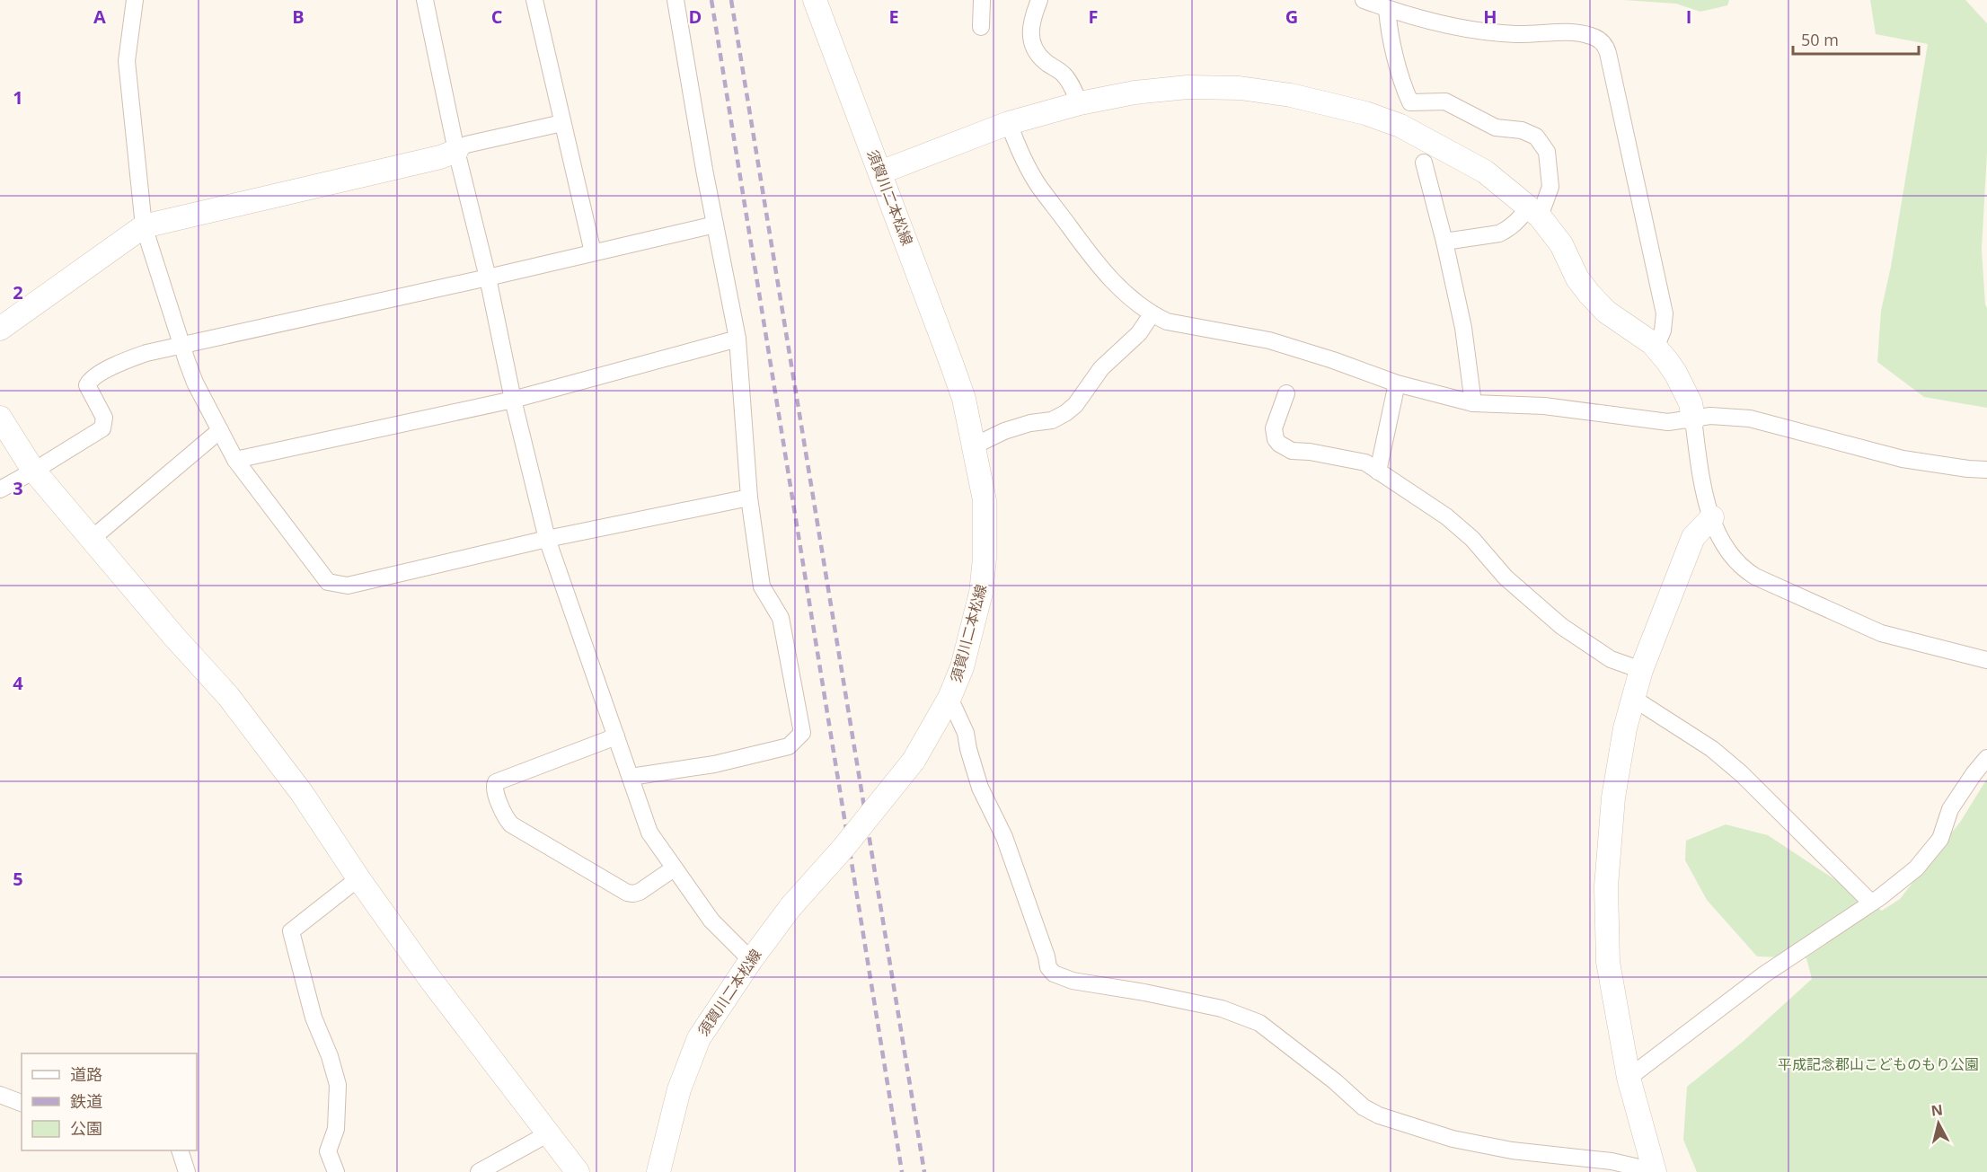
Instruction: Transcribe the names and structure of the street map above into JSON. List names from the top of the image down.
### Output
{
  "streets": {
    "street": ["須賀川二本松線"]
  },
  "parks": ["平成記念郡山こどものもり公園"],
  "legend": ["道路", "鉄道", "公園"],
  "scale_bar": "50 m",
  "north": "top",
  "grid": {
    "columns": [
      "A",
      "B",
      "C",
      "D",
      "E",
      "F",
      "G",
      "H",
      "I"
    ],
    "rows": [
      "1",
      "2",
      "3",
      "4",
      "5"
    ]
  }
}
